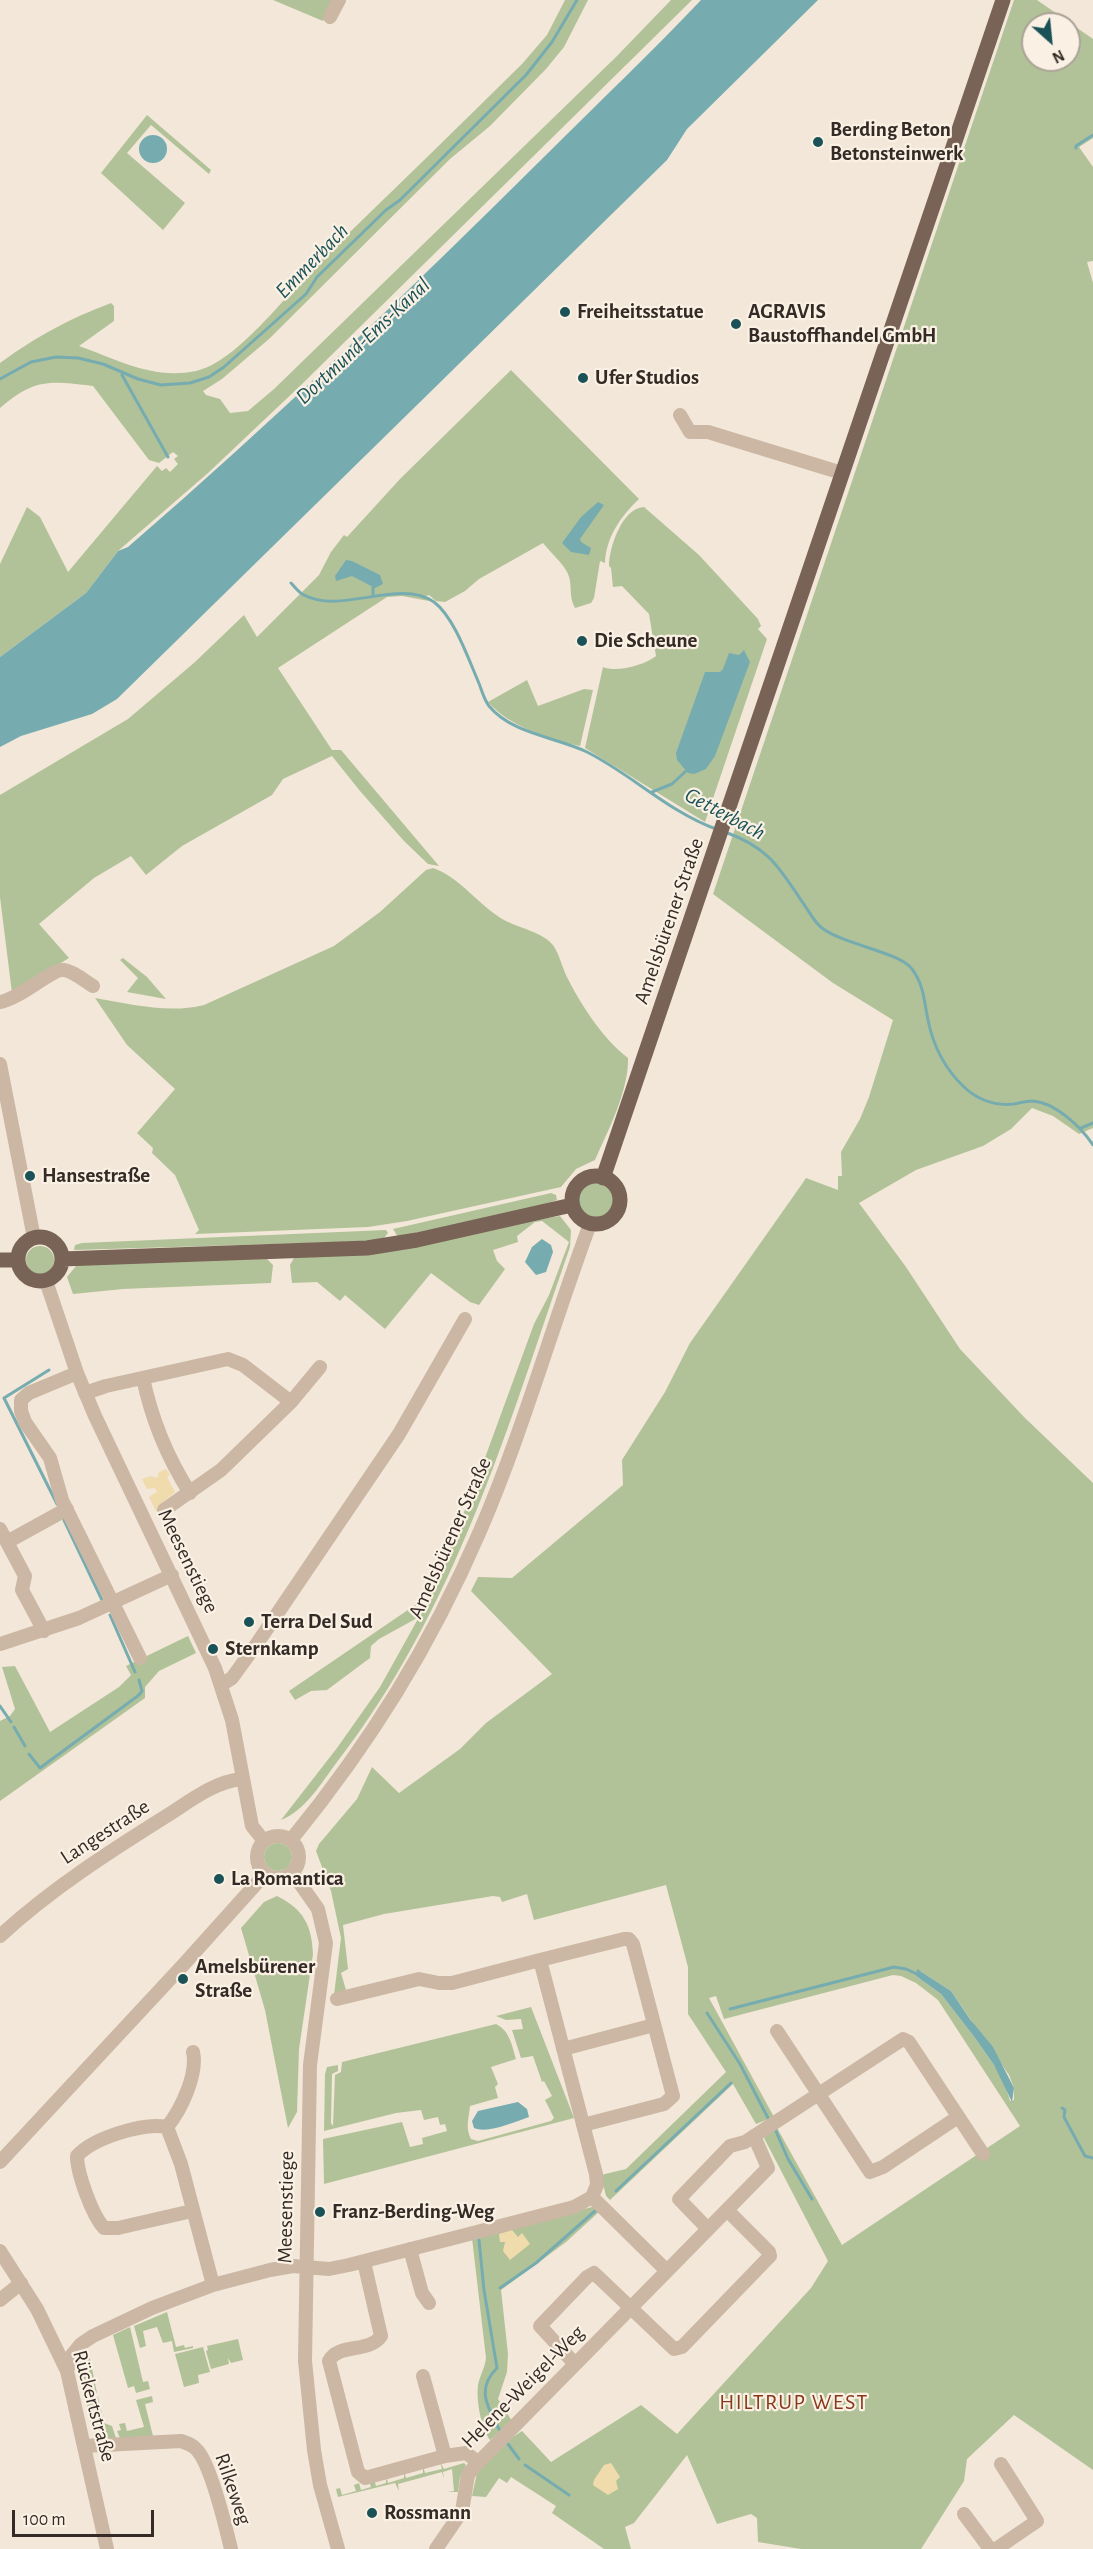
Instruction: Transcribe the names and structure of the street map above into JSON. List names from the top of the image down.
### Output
{
  "streets": {
    "main road": ["Amelsbürener Straße"],
    "street": [
      "Meesenstiege",
      "Langestraße",
      "Helene-Weigel-Weg",
      "Rückertstraße",
      "Rilkeweg"
    ]
  },
  "crossings": [
    ["Amelsbürener Straße", "Meesenstiege"],
    ["Meesenstiege", "Langestraße"],
    ["Rückertstraße", "Rilkeweg"]
  ],
  "districts": ["HILTRUP WEST"],
  "water": ["Emmerbach", "Dortmund-Ems-Kanal", "Getterbach"],
  "places": [
    "Berding Beton Betonsteinwerk",
    "Freiheitsstatue",
    "AGRAVIS Baustoffhandel GmbH",
    "Ufer Studios",
    "Die Scheune",
    "Hansestraße",
    "Terra Del Sud",
    "Sternkamp",
    "La Romantica",
    "Amelsbürener Straße",
    "Franz-Berding-Weg",
    "Rossmann"
  ],
  "scale_bar": "100 m",
  "north": "bottom right"
}
